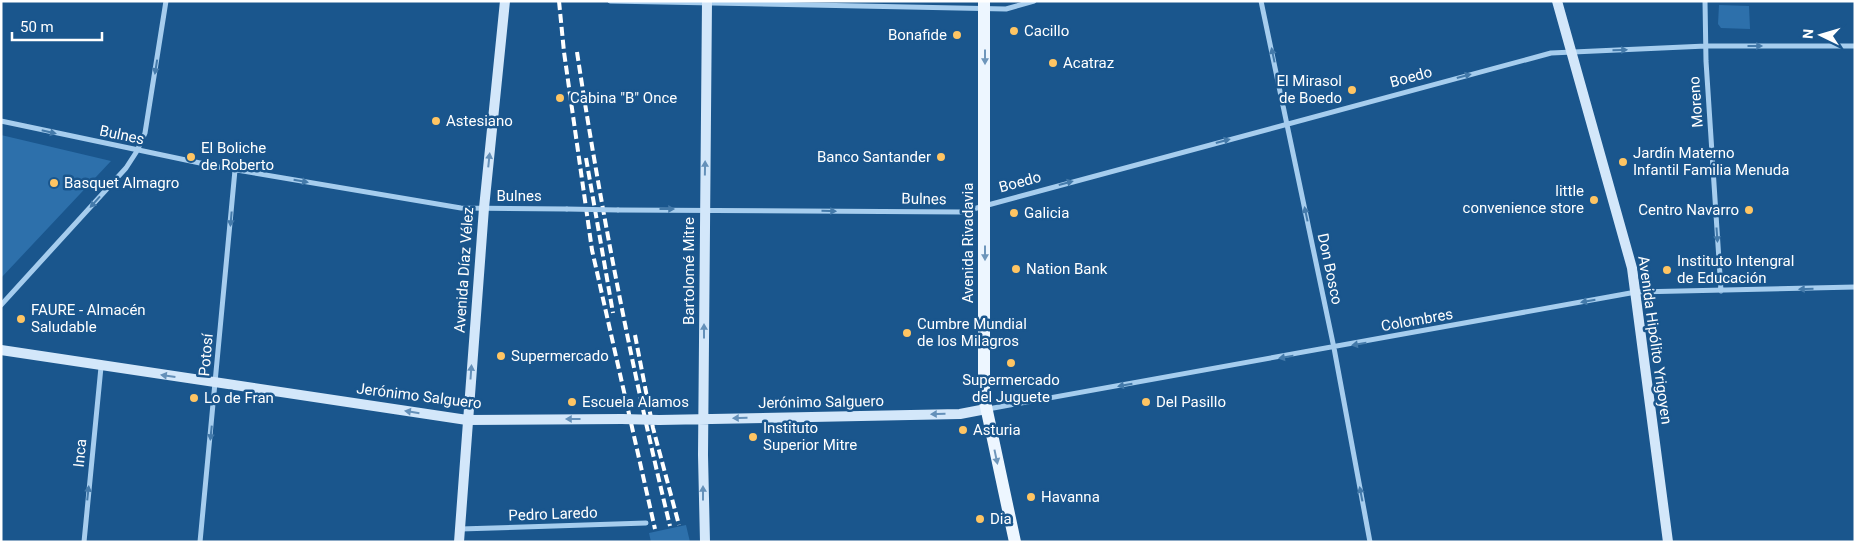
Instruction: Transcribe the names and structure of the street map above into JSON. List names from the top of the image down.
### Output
{
  "streets": {
    "main road": ["Avenida Rivadavia"],
    "street": [
      "Boedo",
      "Moreno",
      "Bulnes",
      "Don Bosco",
      "Avenida Díaz Vélez",
      "Bartolomé Mitre",
      "Colombres",
      "Avenida Hipólito Yrigoyen",
      "Potosí",
      "Jerónimo Salguero",
      "Inca",
      "Pedro Laredo"
    ]
  },
  "crossings": [
    ["Boedo", "Moreno"],
    ["Boedo", "Bulnes"],
    ["Boedo", "Avenida Rivadavia"],
    ["Boedo", "Don Bosco"],
    ["Boedo", "Avenida Hipólito Yrigoyen"],
    ["Moreno", "Colombres"],
    ["Bulnes", "Avenida Rivadavia"],
    ["Bulnes", "Avenida Díaz Vélez"],
    ["Bulnes", "Bartolomé Mitre"],
    ["Bulnes", "Potosí"],
    ["Avenida Rivadavia", "Colombres"],
    ["Avenida Rivadavia", "Jerónimo Salguero"],
    ["Don Bosco", "Colombres"],
    ["Avenida Díaz Vélez", "Jerónimo Salguero"],
    ["Avenida Díaz Vélez", "Pedro Laredo"],
    ["Bartolomé Mitre", "Jerónimo Salguero"],
    ["Colombres", "Avenida Hipólito Yrigoyen"],
    ["Colombres", "Jerónimo Salguero"],
    ["Potosí", "Jerónimo Salguero"],
    ["Jerónimo Salguero", "Inca"]
  ],
  "one_way": [
    "Boedo",
    "Moreno",
    "Bulnes",
    "Avenida Rivadavia",
    "Don Bosco",
    "Avenida Díaz Vélez",
    "Bartolomé Mitre",
    "Colombres",
    "Potosí",
    "Jerónimo Salguero",
    "Inca"
  ],
  "places": [
    "Cacillo",
    "Bonafide",
    "Acatraz",
    "El Mirasol de Boedo",
    "Cabina \"B\" Once",
    "Astesiano",
    "El Boliche de Roberto",
    "Banco Santander",
    "Jardín Materno Infantil Familia Menuda",
    "Basquet Almagro",
    "little convenience store",
    "Centro Navarro",
    "Galicia",
    "Nation Bank",
    "Instituto Intengral de Educación",
    "FAURE - Almacén Saludable",
    "Cumbre Mundial de los Milagros",
    "Supermercado",
    "Supermercado del Juguete",
    "Lo de Fran",
    "Escuela Alamos",
    "Del Pasillo",
    "Asturia",
    "Instituto Superior Mitre",
    "Havanna",
    "Dia"
  ],
  "scale_bar": "50 m",
  "north": "left"
}
